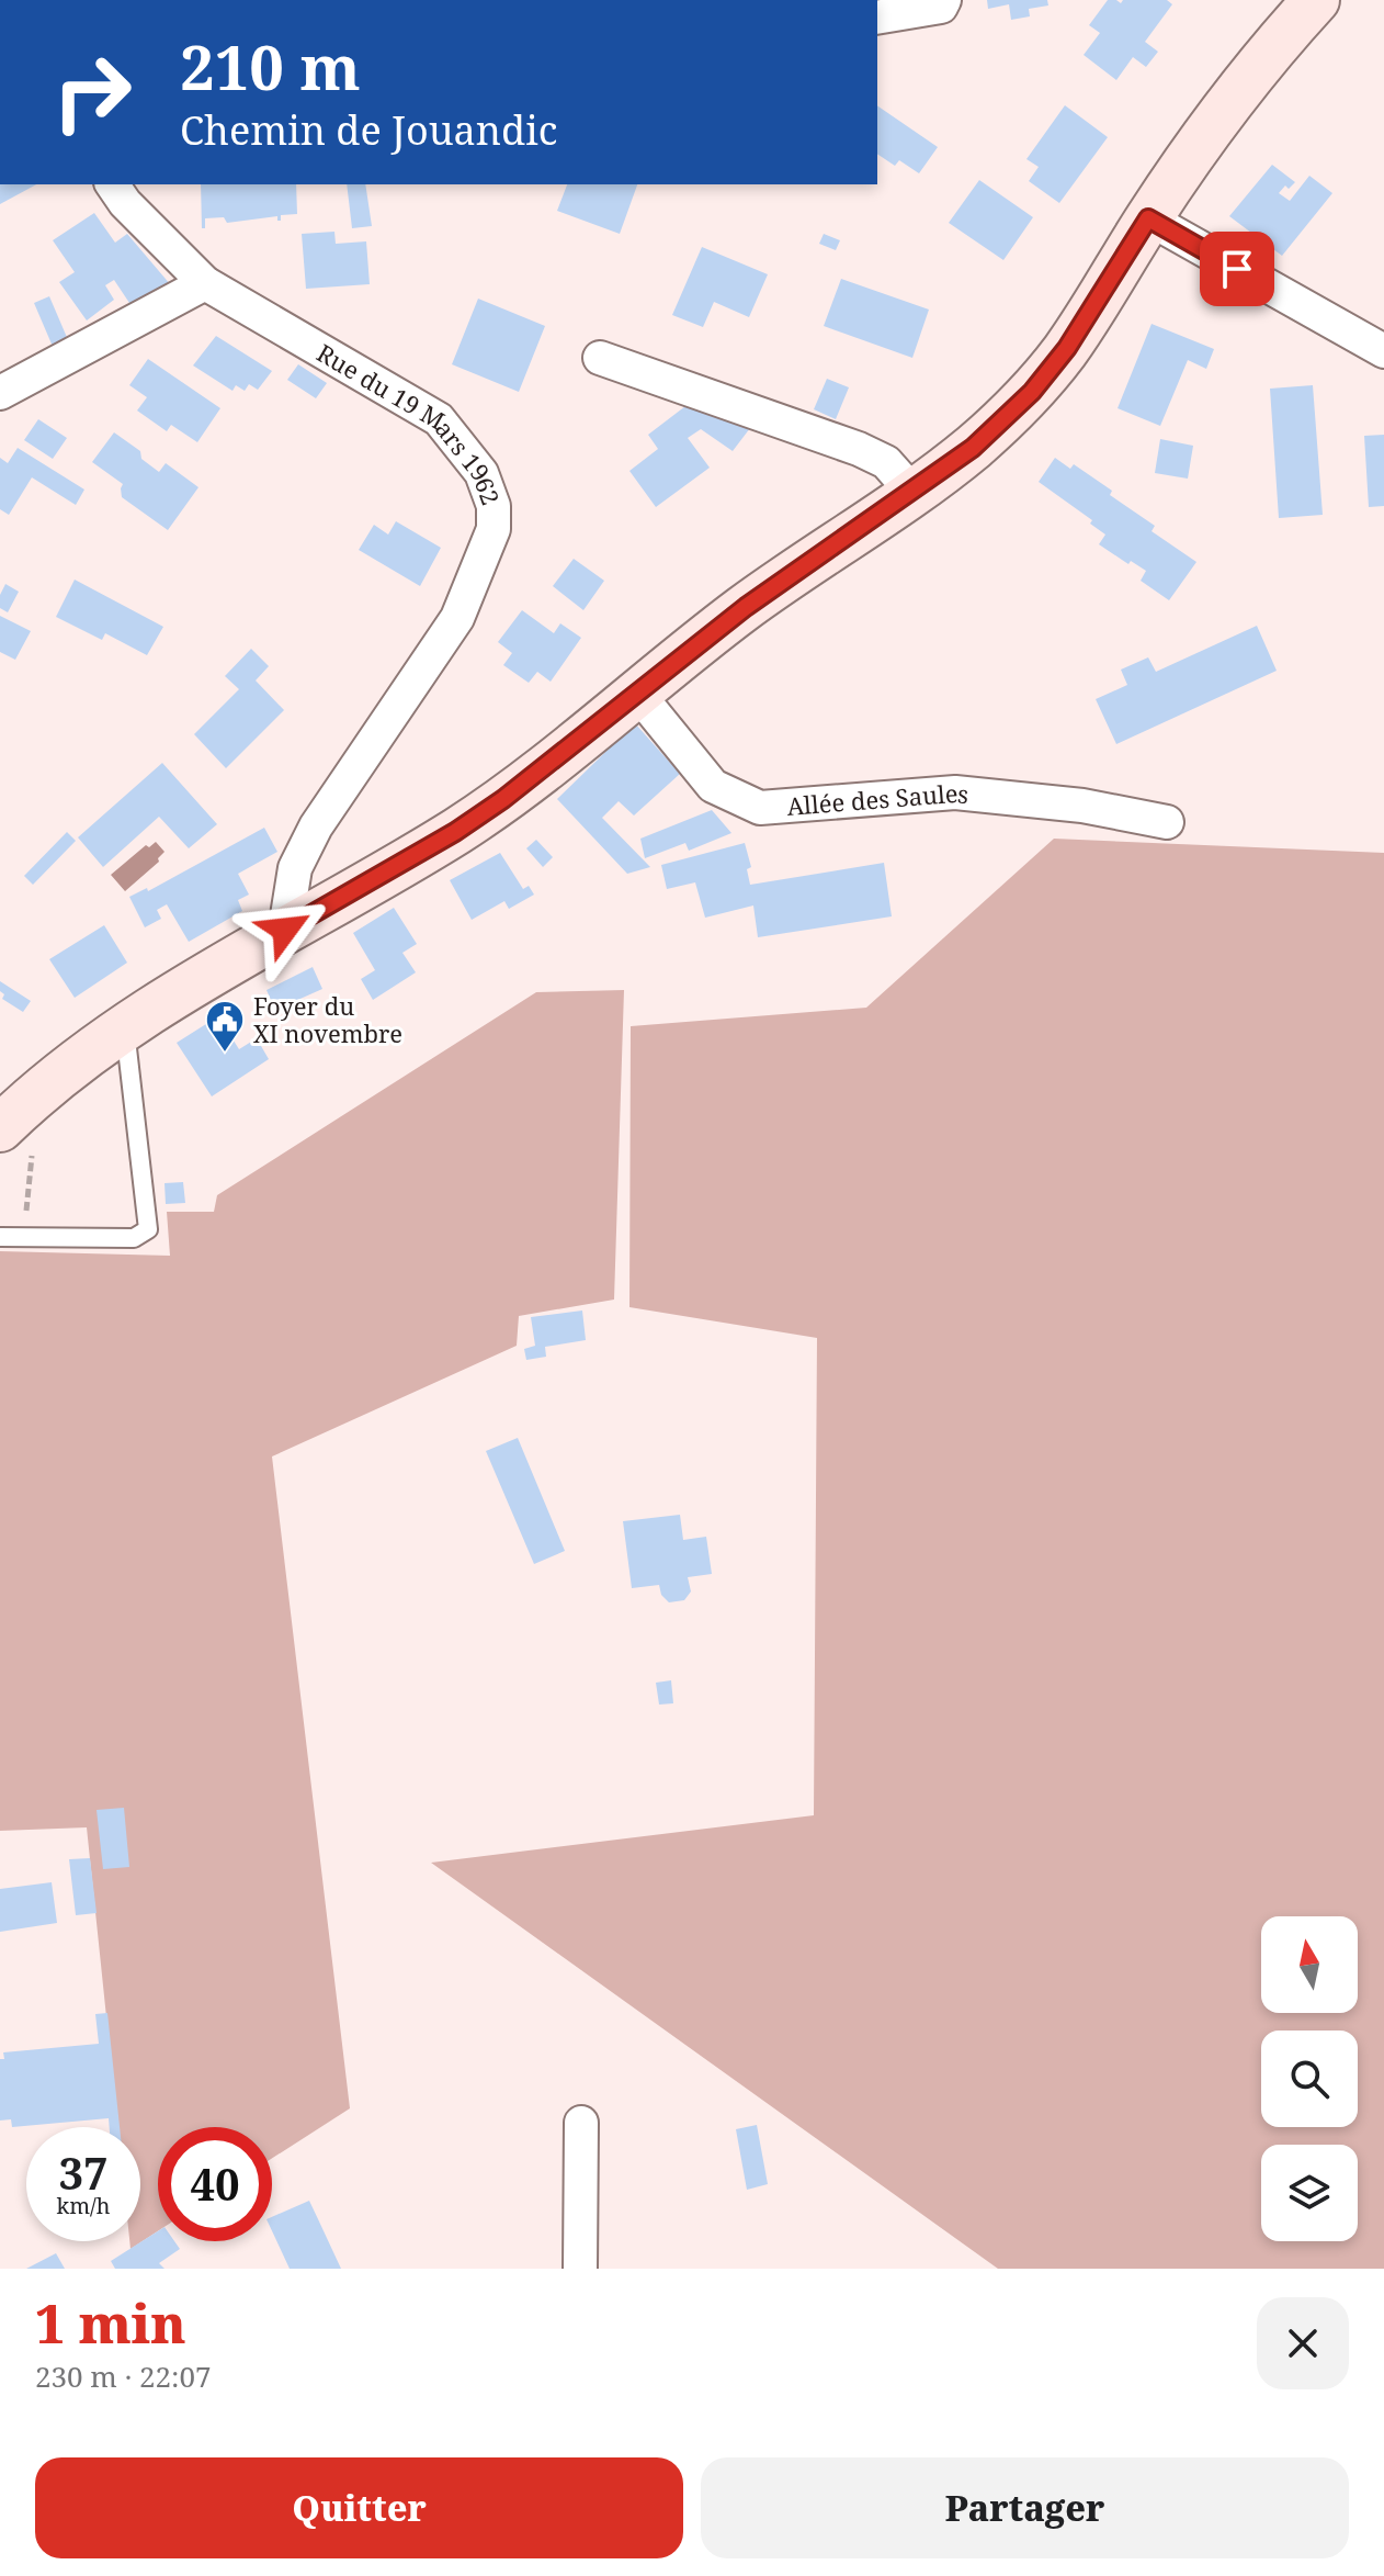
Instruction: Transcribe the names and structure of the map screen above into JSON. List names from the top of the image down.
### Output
{
  "streets": {
    "street": ["Rue du 19 Mars 1962", "Allée des Saules"]
  },
  "places": {
    "public building": ["Foyer du XI novembre"]
  },
  "north": "top",
  "page": {
    "turn": ["210 m", "Chemin de Jouandic"],
    "speed": "37 km/h",
    "limit": "40",
    "heading": ["1 min", "230 m · 22:07"],
    "buttons": ["Quitter", "Partager"]
  }
}
